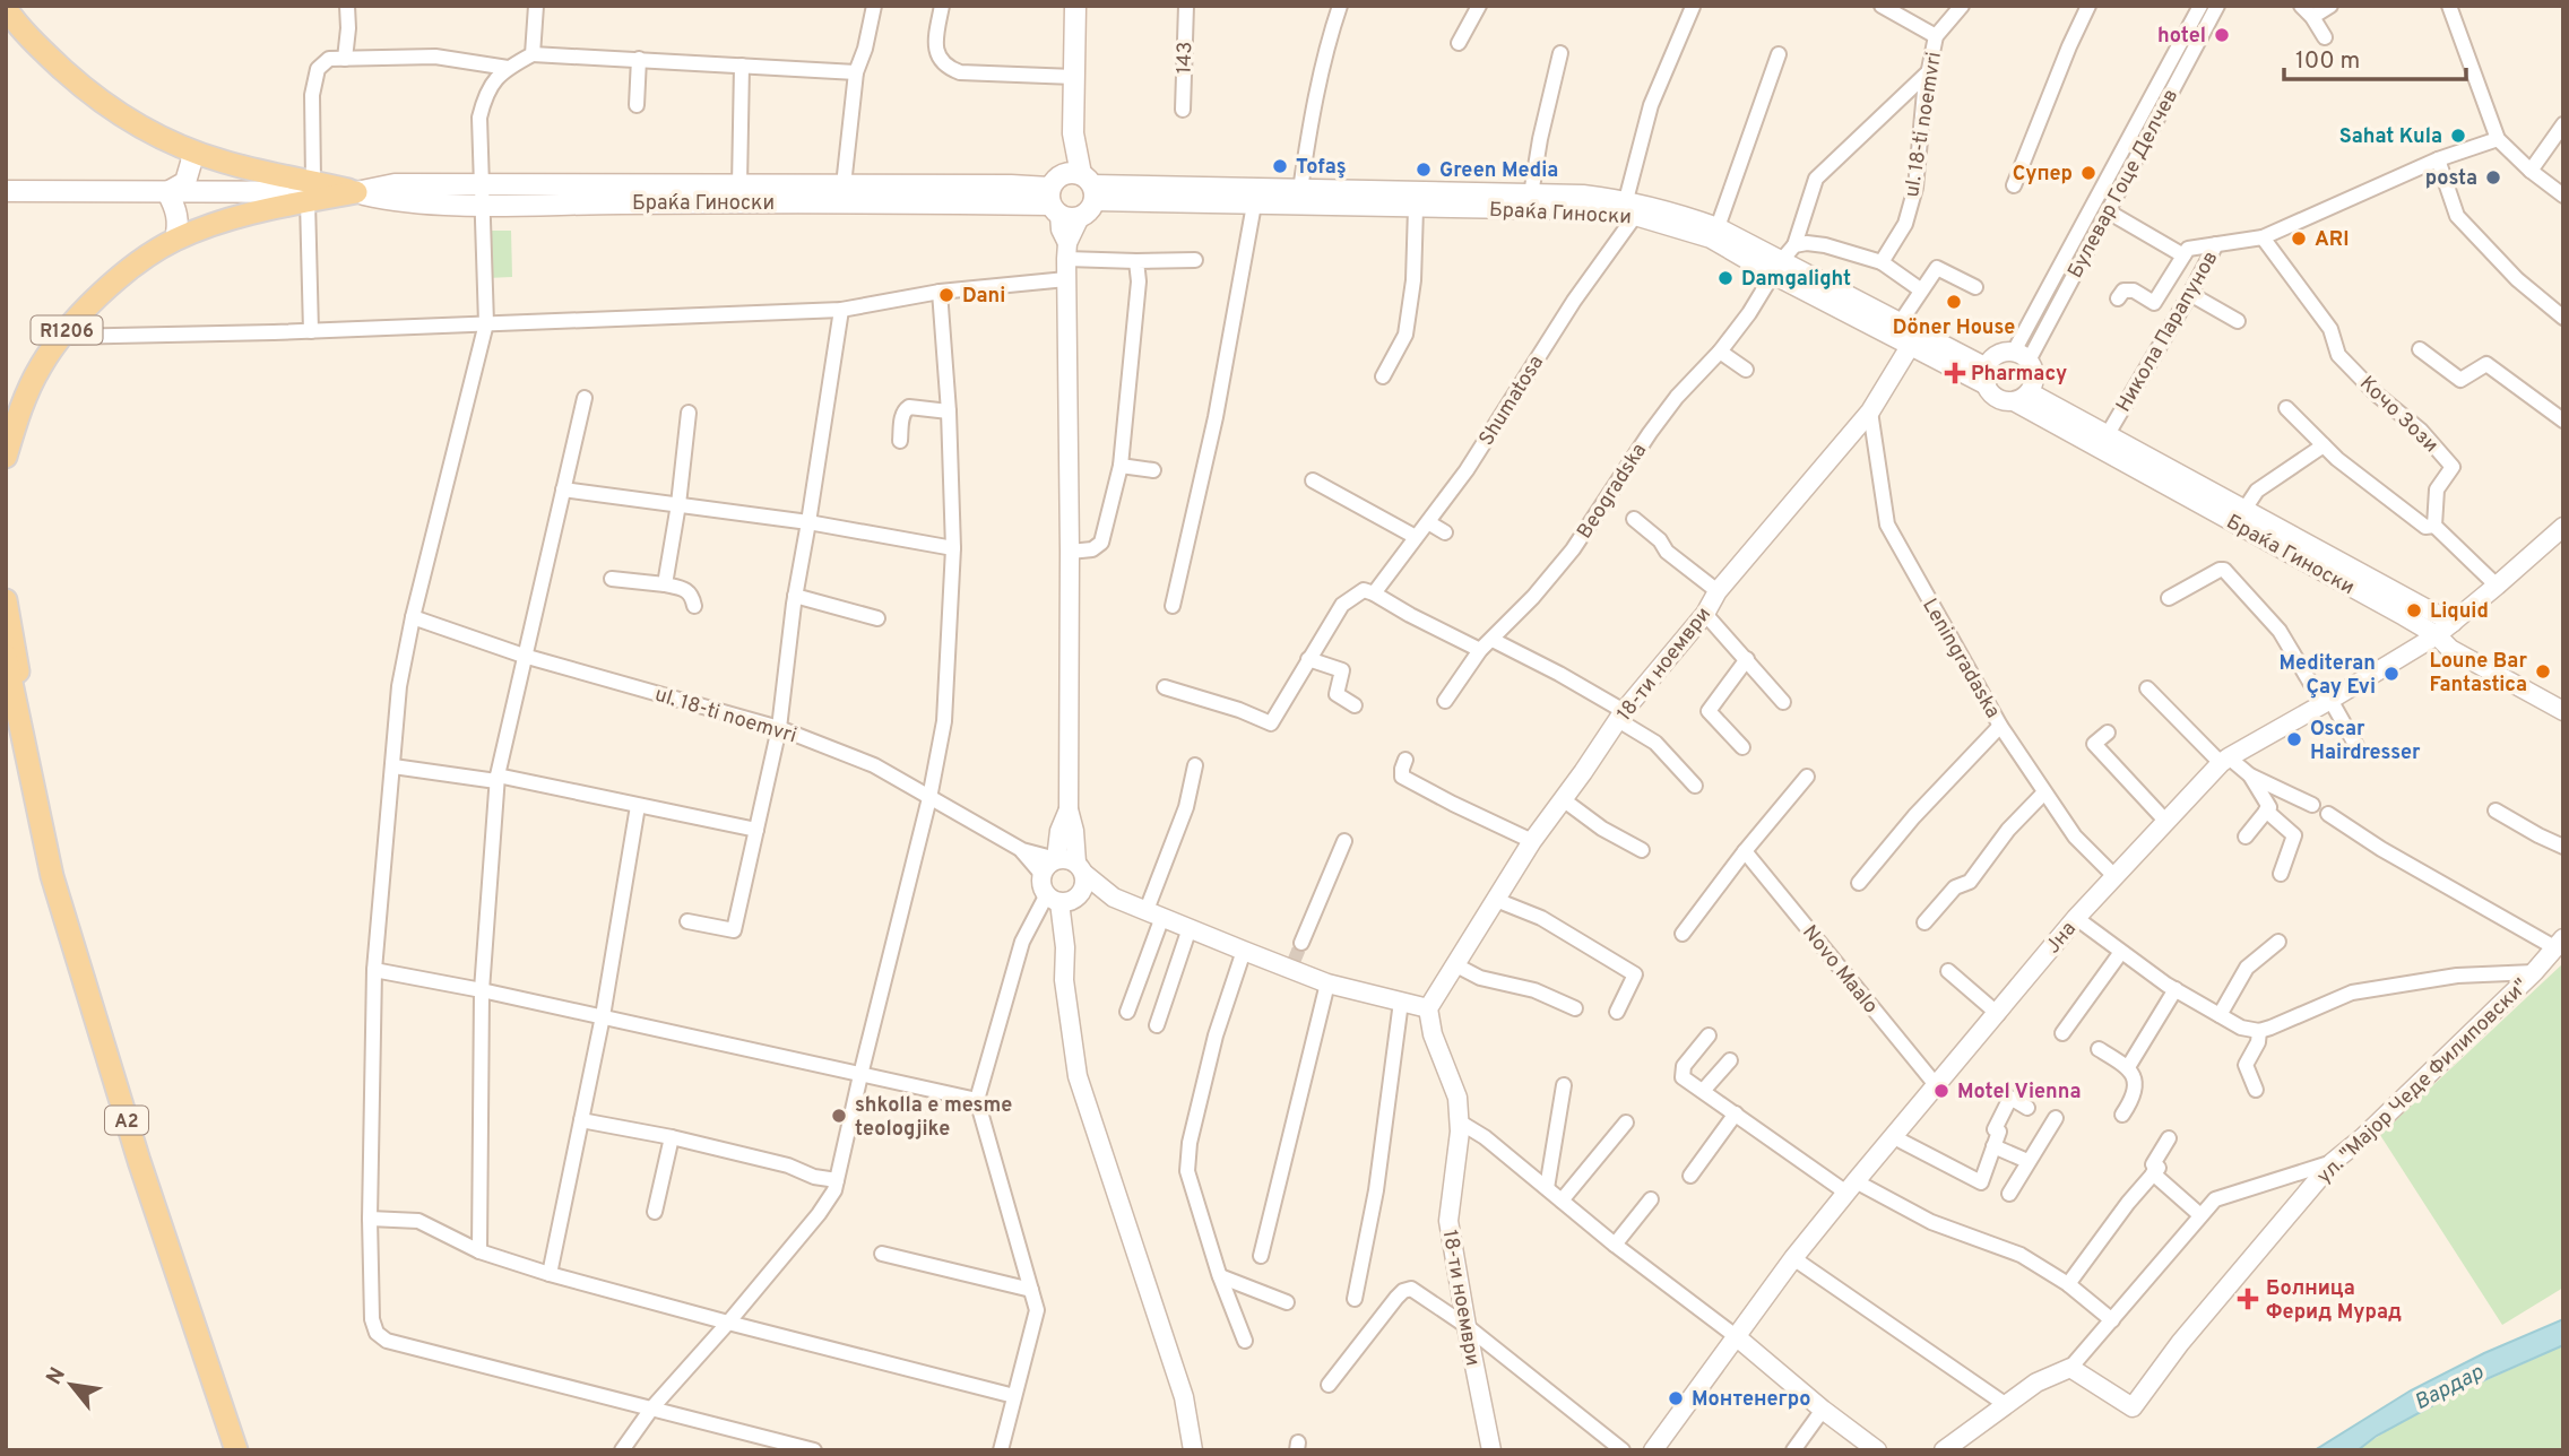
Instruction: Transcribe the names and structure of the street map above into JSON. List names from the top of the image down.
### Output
{
  "streets": {
    "main road": ["Браќа Гиноски", "R1206", "A2"],
    "street": [
      "143",
      "ul. 18-ti noemvri",
      "Булевар Гоце Делчев",
      "Никола Парапунов",
      "Shumatosa",
      "Кочо Зози",
      "Beogradska",
      "Leningradaska",
      "18-ти ноември",
      "Јна",
      "Novo Maalo",
      "ул. \"Мајор Чеде Филиповски\""
    ]
  },
  "crossings": [
    ["Булевар Гоце Делчев", "Браќа Гиноски"],
    ["Браќа Гиноски", "R1206"],
    ["Браќа Гиноски", "Никола Парапунов"],
    ["Браќа Гиноски", "Shumatosa"],
    ["Браќа Гиноски", "Beogradska"],
    ["Браќа Гиноски", "18-ти ноември"],
    ["Браќа Гиноски", "Јна"],
    ["Никола Парапунов", "Кочо Зози"],
    ["Leningradaska", "18-ти ноември"],
    ["Leningradaska", "Јна"],
    ["Јна", "Novo Maalo"]
  ],
  "water": ["Вардар"],
  "places": {
    "other": [
      "hotel",
      "Sahat Kula",
      "Tofaş",
      "Green Media",
      "Супер",
      "posta",
      "ARI",
      "Damgalight",
      "Dani",
      "Döner House",
      "Liquid",
      "Loune Bar Fantastica",
      "Mediteran Çay Evi",
      "Oscar Hairdresser",
      "Motel Vienna",
      "shkolla e mesme teologjike",
      "Монтенегро"
    ],
    "health": ["Pharmacy", "Болница Ферид Мурад"]
  },
  "scale_bar": "100 m",
  "north": "top left"
}
